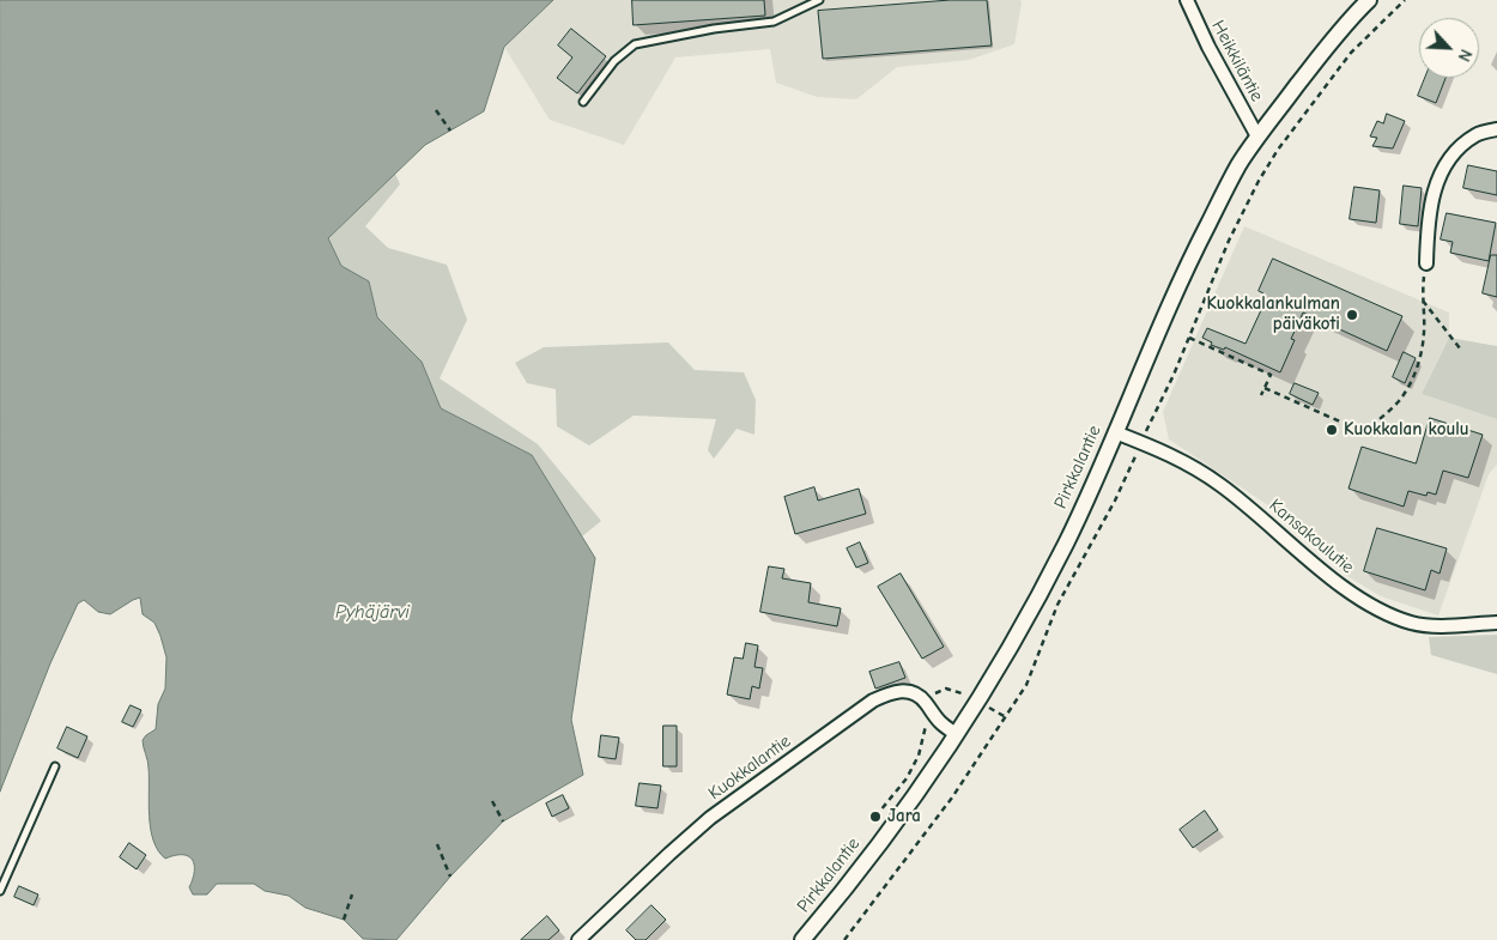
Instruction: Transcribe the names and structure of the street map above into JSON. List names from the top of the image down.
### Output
{
  "streets": {
    "street": [
      "Heikkiläntie",
      "Pirkkalantie",
      "Kansakoulutie",
      "Kuokkalantie"
    ]
  },
  "crossings": [
    ["Heikkiläntie", "Pirkkalantie"],
    ["Pirkkalantie", "Kansakoulutie"],
    ["Pirkkalantie", "Kuokkalantie"]
  ],
  "water": ["Pyhäjärvi"],
  "places": ["Kuokkalankulman päiväkoti", "Kuokkalan koulu", "Jara"],
  "north": "bottom right"
}
